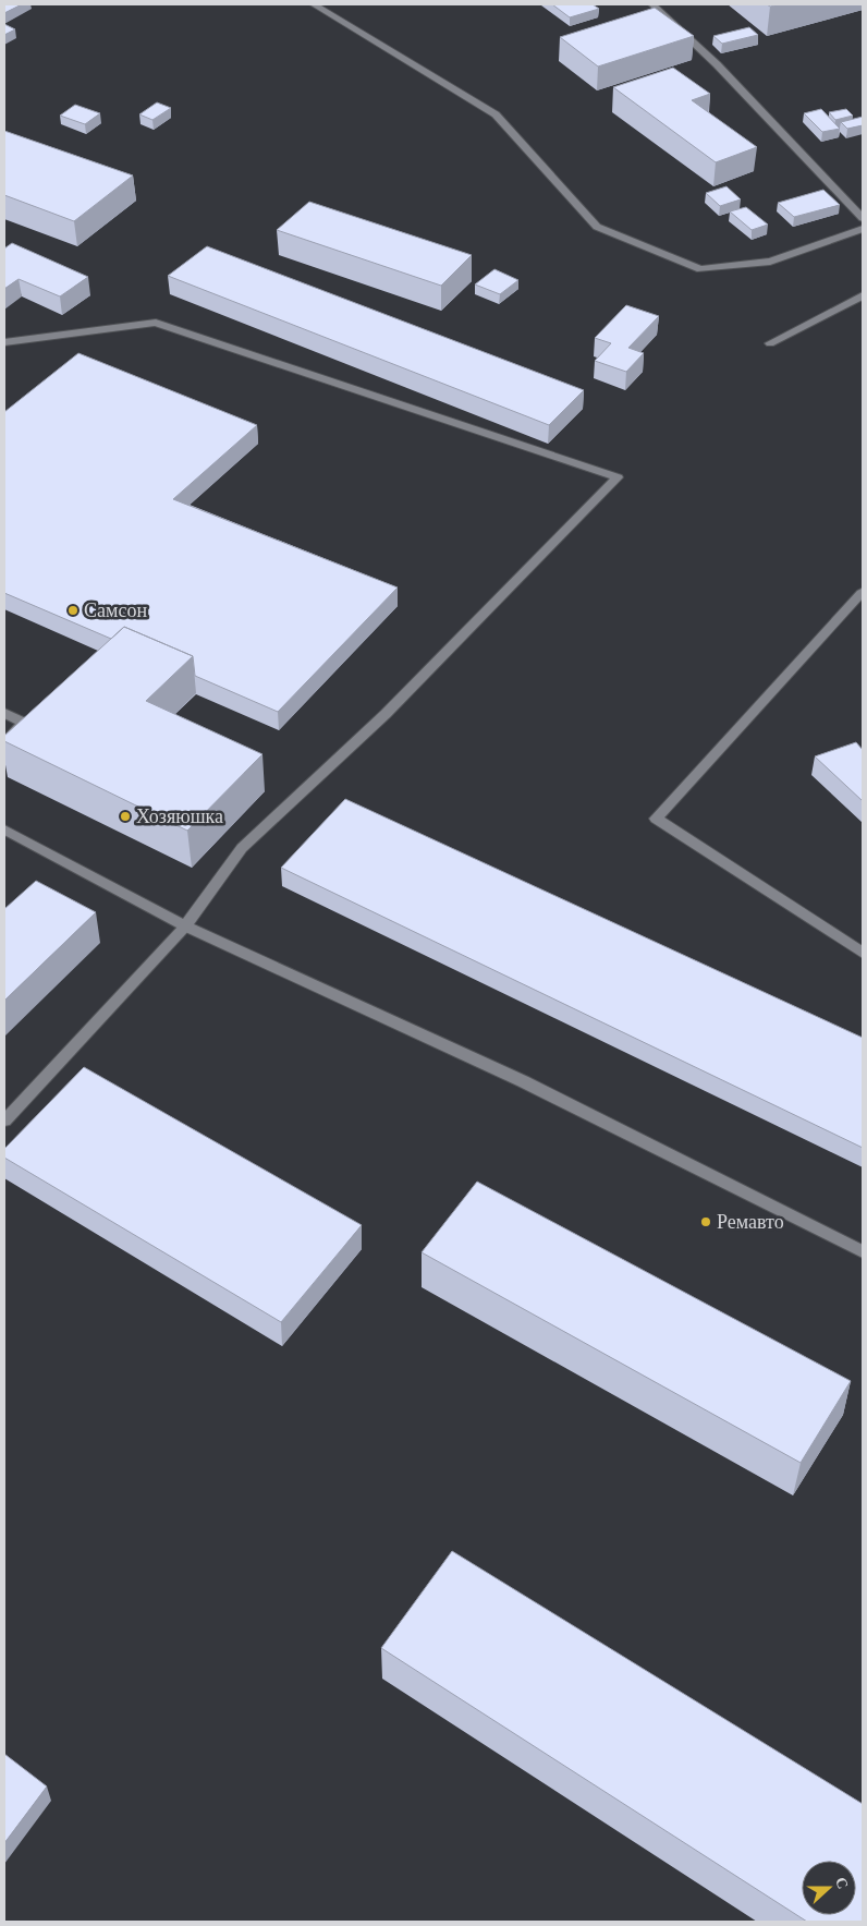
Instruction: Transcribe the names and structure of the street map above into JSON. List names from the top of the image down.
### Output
{
  "places": ["Самсон", "Хозяюшка", "Ремавто"],
  "north": "right"
}
